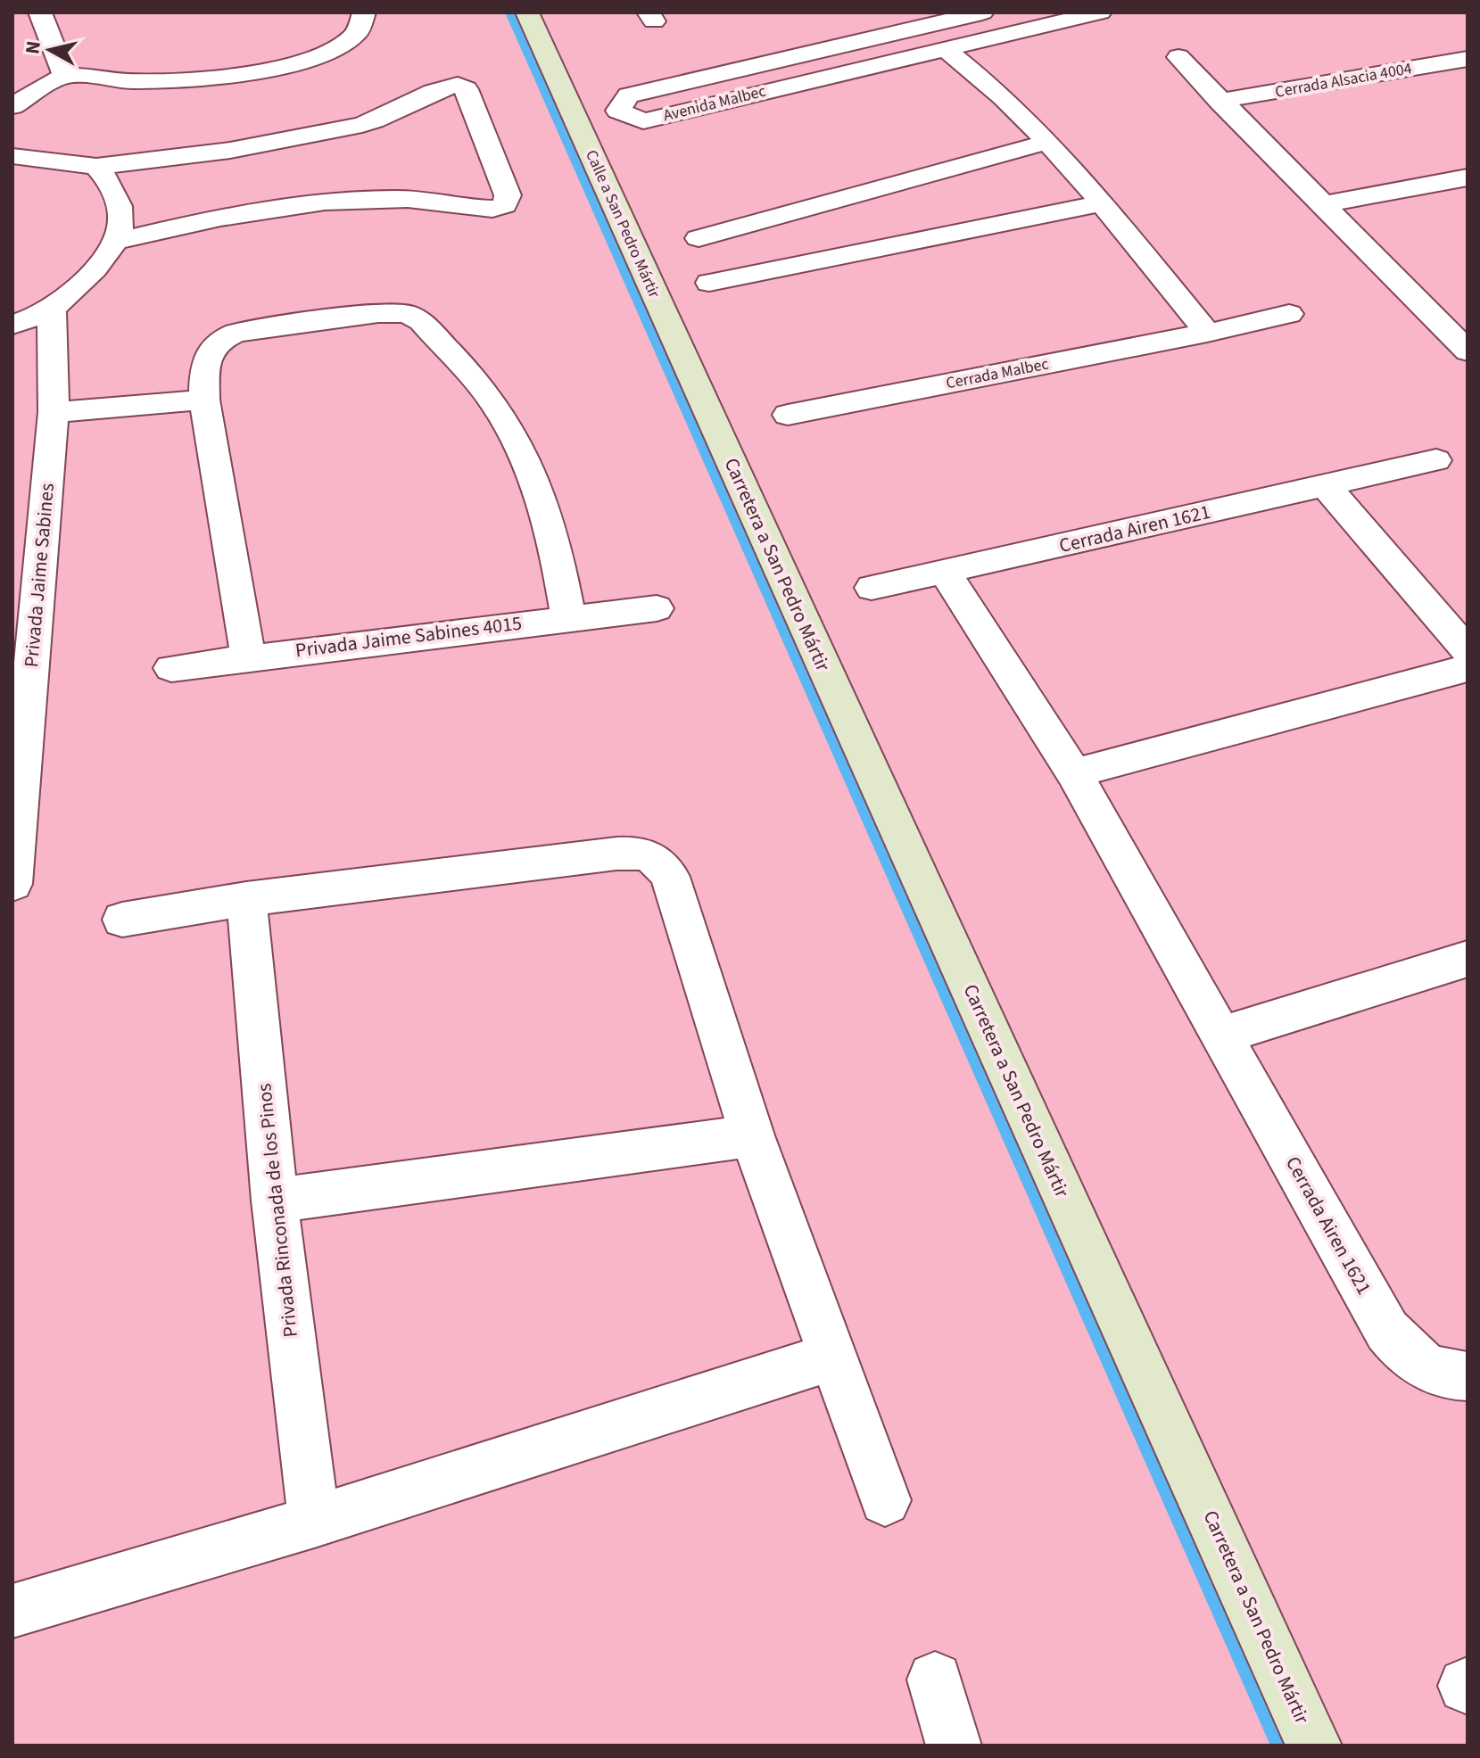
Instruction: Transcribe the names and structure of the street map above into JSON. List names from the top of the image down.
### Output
{
  "streets": {
    "main road": ["Calle a San Pedro Mártir", "Carretera a San Pedro Mártir"],
    "street": [
      "Cerrada Alsacia 4004",
      "Avenida Malbec",
      "Cerrada Malbec",
      "Cerrada Airen 1621",
      "Privada Jaime Sabines",
      "Privada Jaime Sabines 4015",
      "Privada Rinconada de los Pinos"
    ]
  },
  "crossings": [
    ["Calle a San Pedro Mártir", "Carretera a San Pedro Mártir"]
  ],
  "north": "left"
}
